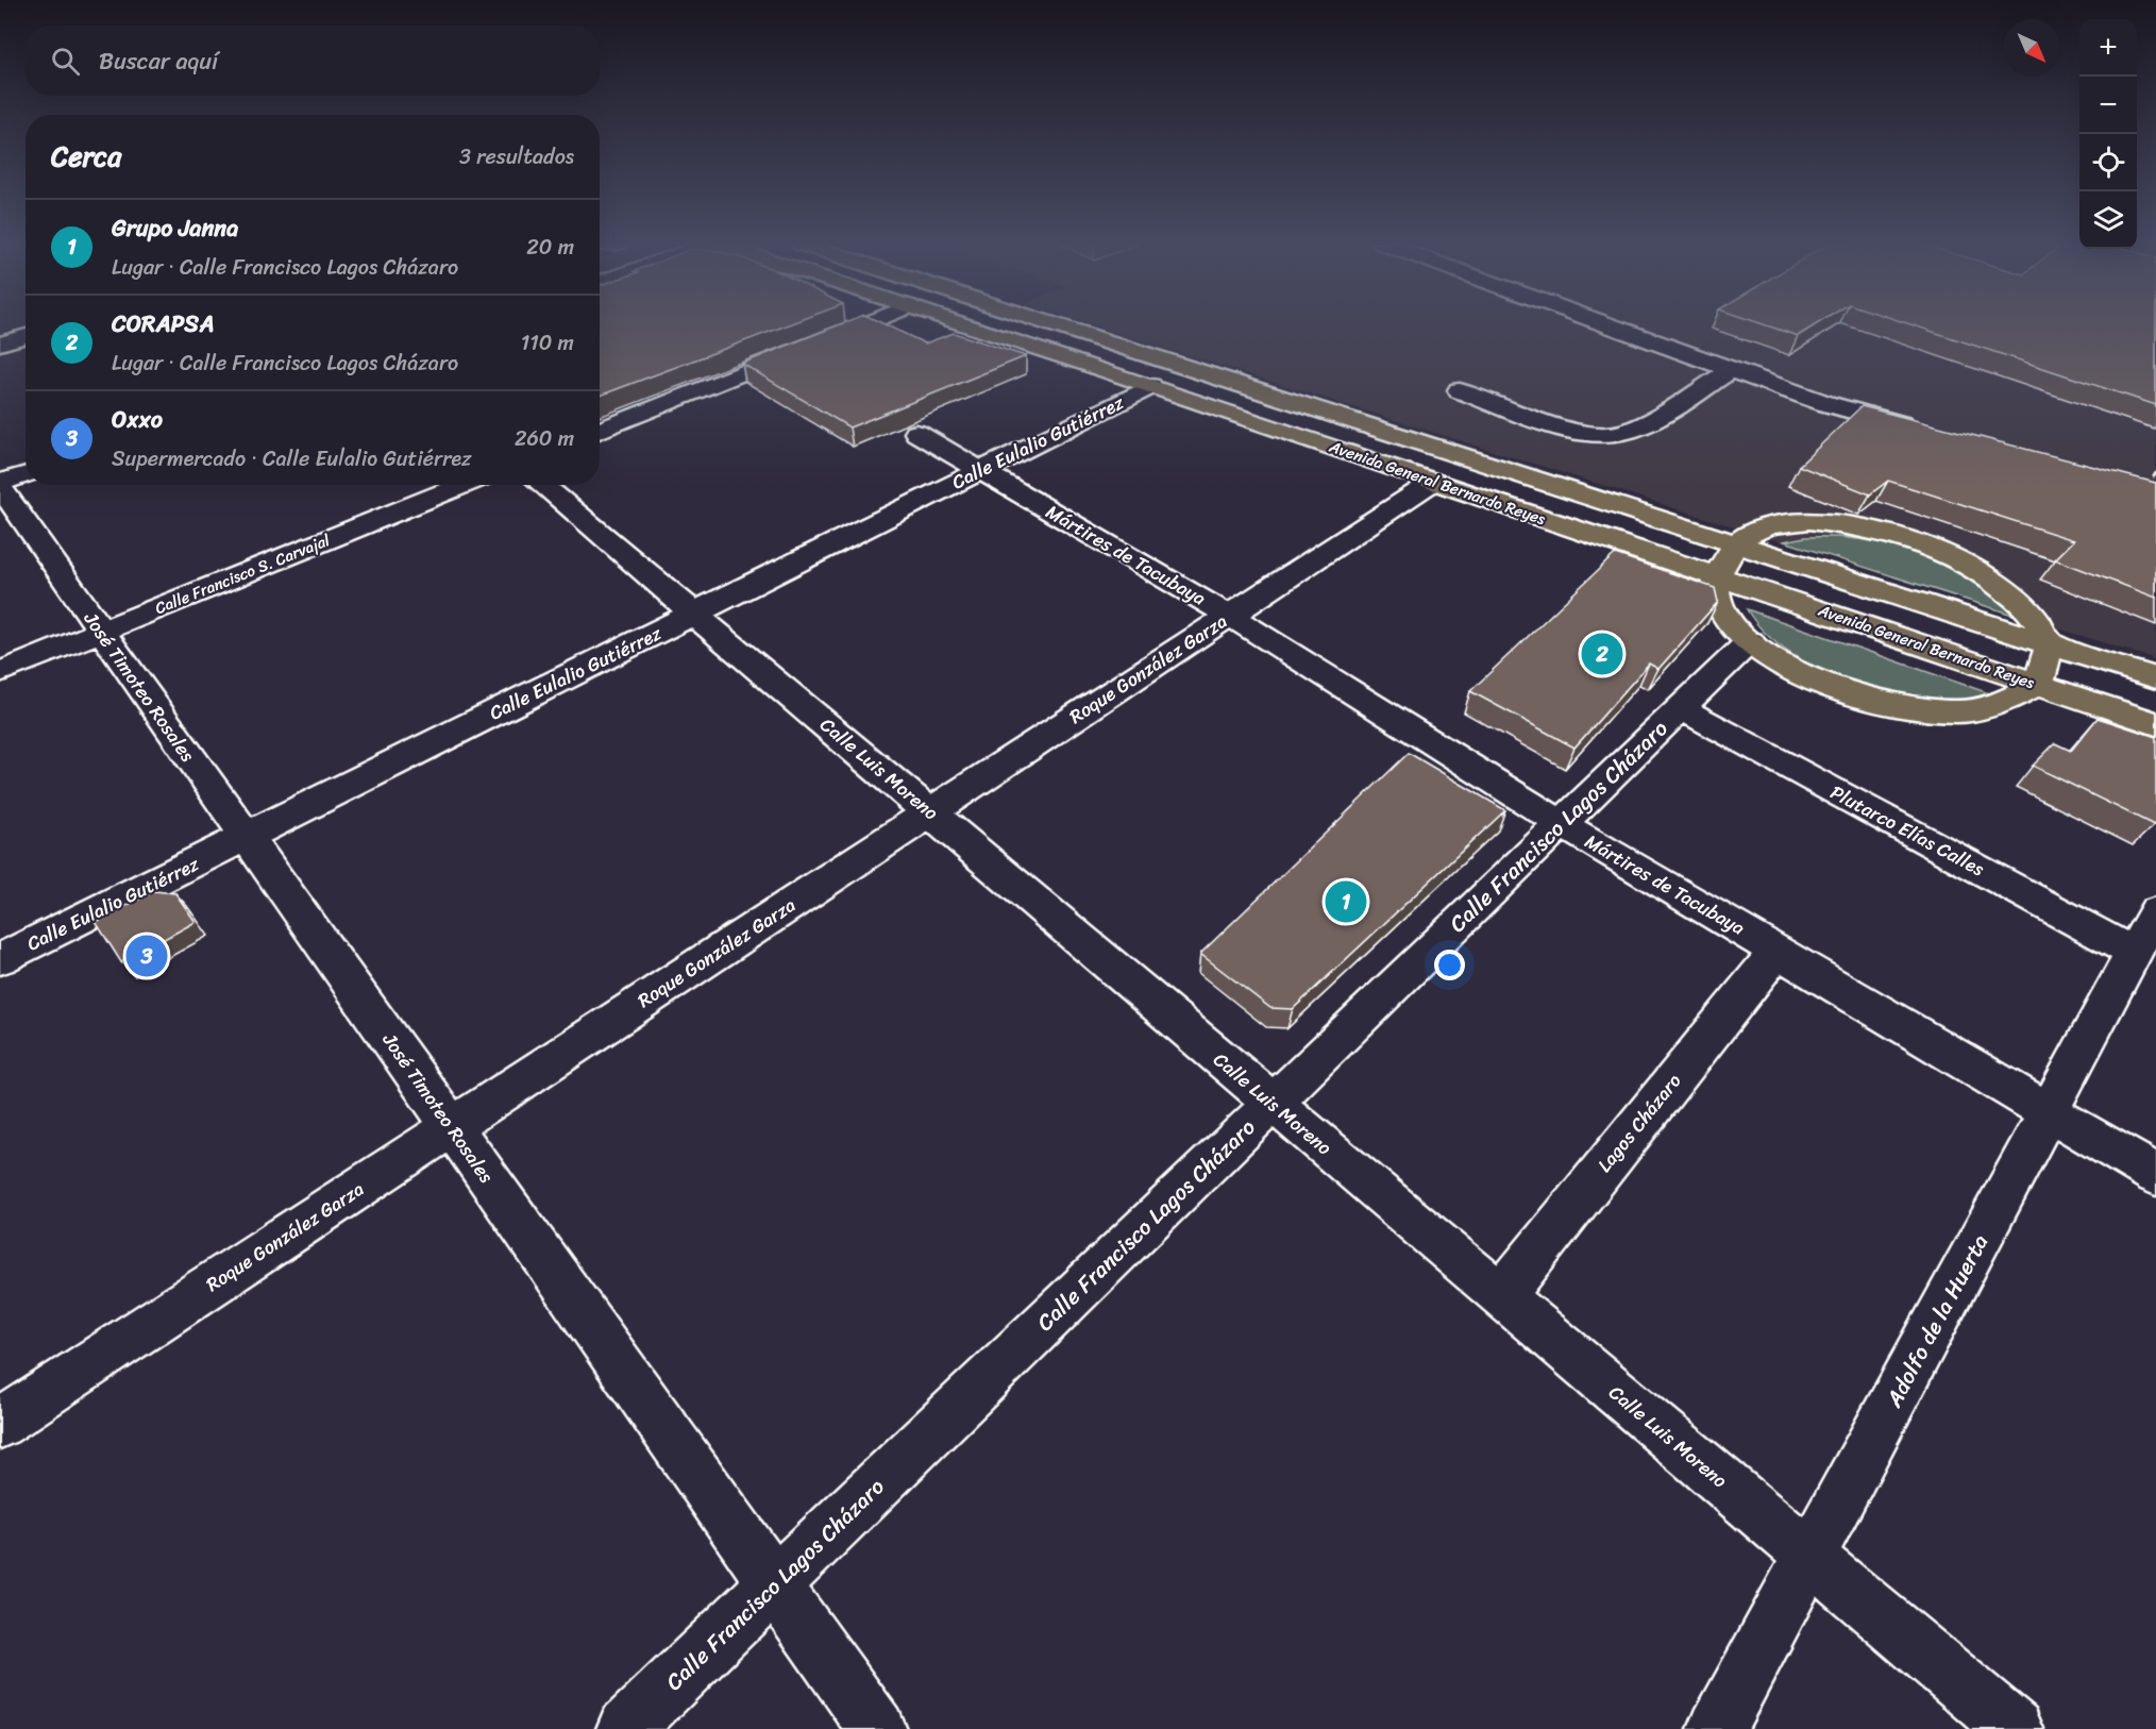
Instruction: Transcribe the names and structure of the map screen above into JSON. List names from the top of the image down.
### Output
{
  "streets": {
    "main road": ["Avenida General Bernardo Reyes"],
    "street": [
      "Calle Eulalio Gutiérrez",
      "Mártires de Tacubaya",
      "Calle Francisco S. Carvajal",
      "Roque González Garza",
      "José Timoteo Rosales",
      "Calle Luis Moreno",
      "Calle Francisco Lagos Cházaro",
      "Plutarco Elías Calles",
      "Lagos Cházaro",
      "Adolfo de la Huerta"
    ]
  },
  "crossings": [
    ["Calle Eulalio Gutiérrez", "Avenida General Bernardo Reyes"],
    ["Calle Eulalio Gutiérrez", "Mártires de Tacubaya"],
    ["Calle Eulalio Gutiérrez", "José Timoteo Rosales"],
    ["Calle Eulalio Gutiérrez", "Calle Luis Moreno"],
    ["Avenida General Bernardo Reyes", "Roque González Garza"],
    ["Mártires de Tacubaya", "Roque González Garza"],
    ["Mártires de Tacubaya", "Calle Francisco Lagos Cházaro"],
    ["Mártires de Tacubaya", "Lagos Cházaro"],
    ["Mártires de Tacubaya", "Adolfo de la Huerta"],
    ["Calle Francisco S. Carvajal", "José Timoteo Rosales"],
    ["Roque González Garza", "José Timoteo Rosales"],
    ["Roque González Garza", "Calle Luis Moreno"],
    ["José Timoteo Rosales", "Calle Francisco Lagos Cházaro"],
    ["Calle Luis Moreno", "Calle Francisco Lagos Cházaro"],
    ["Calle Luis Moreno", "Lagos Cházaro"],
    ["Calle Luis Moreno", "Adolfo de la Huerta"],
    ["Calle Francisco Lagos Cházaro", "Plutarco Elías Calles"],
    ["Plutarco Elías Calles", "Adolfo de la Huerta"]
  ],
  "north": "bottom right",
  "page": {
    "map_buttons": ["+", "−"],
    "search": "Buscar aquí",
    "heading": ["Cerca", "3 resultados"],
    "list": [
      {
        "mark": "1",
        "name": "Grupo Janna",
        "note": "Lugar · Calle Francisco Lagos Cházaro",
        "value": "20 m"
      },
      {
        "mark": "2",
        "name": "CORAPSA",
        "note": "Lugar · Calle Francisco Lagos Cházaro",
        "value": "110 m"
      },
      {
        "mark": "3",
        "name": "Oxxo",
        "note": "Supermercado · Calle Eulalio Gutiérrez",
        "value": "260 m"
      }
    ],
    "pins": ["2", "1", "3"]
  }
}
